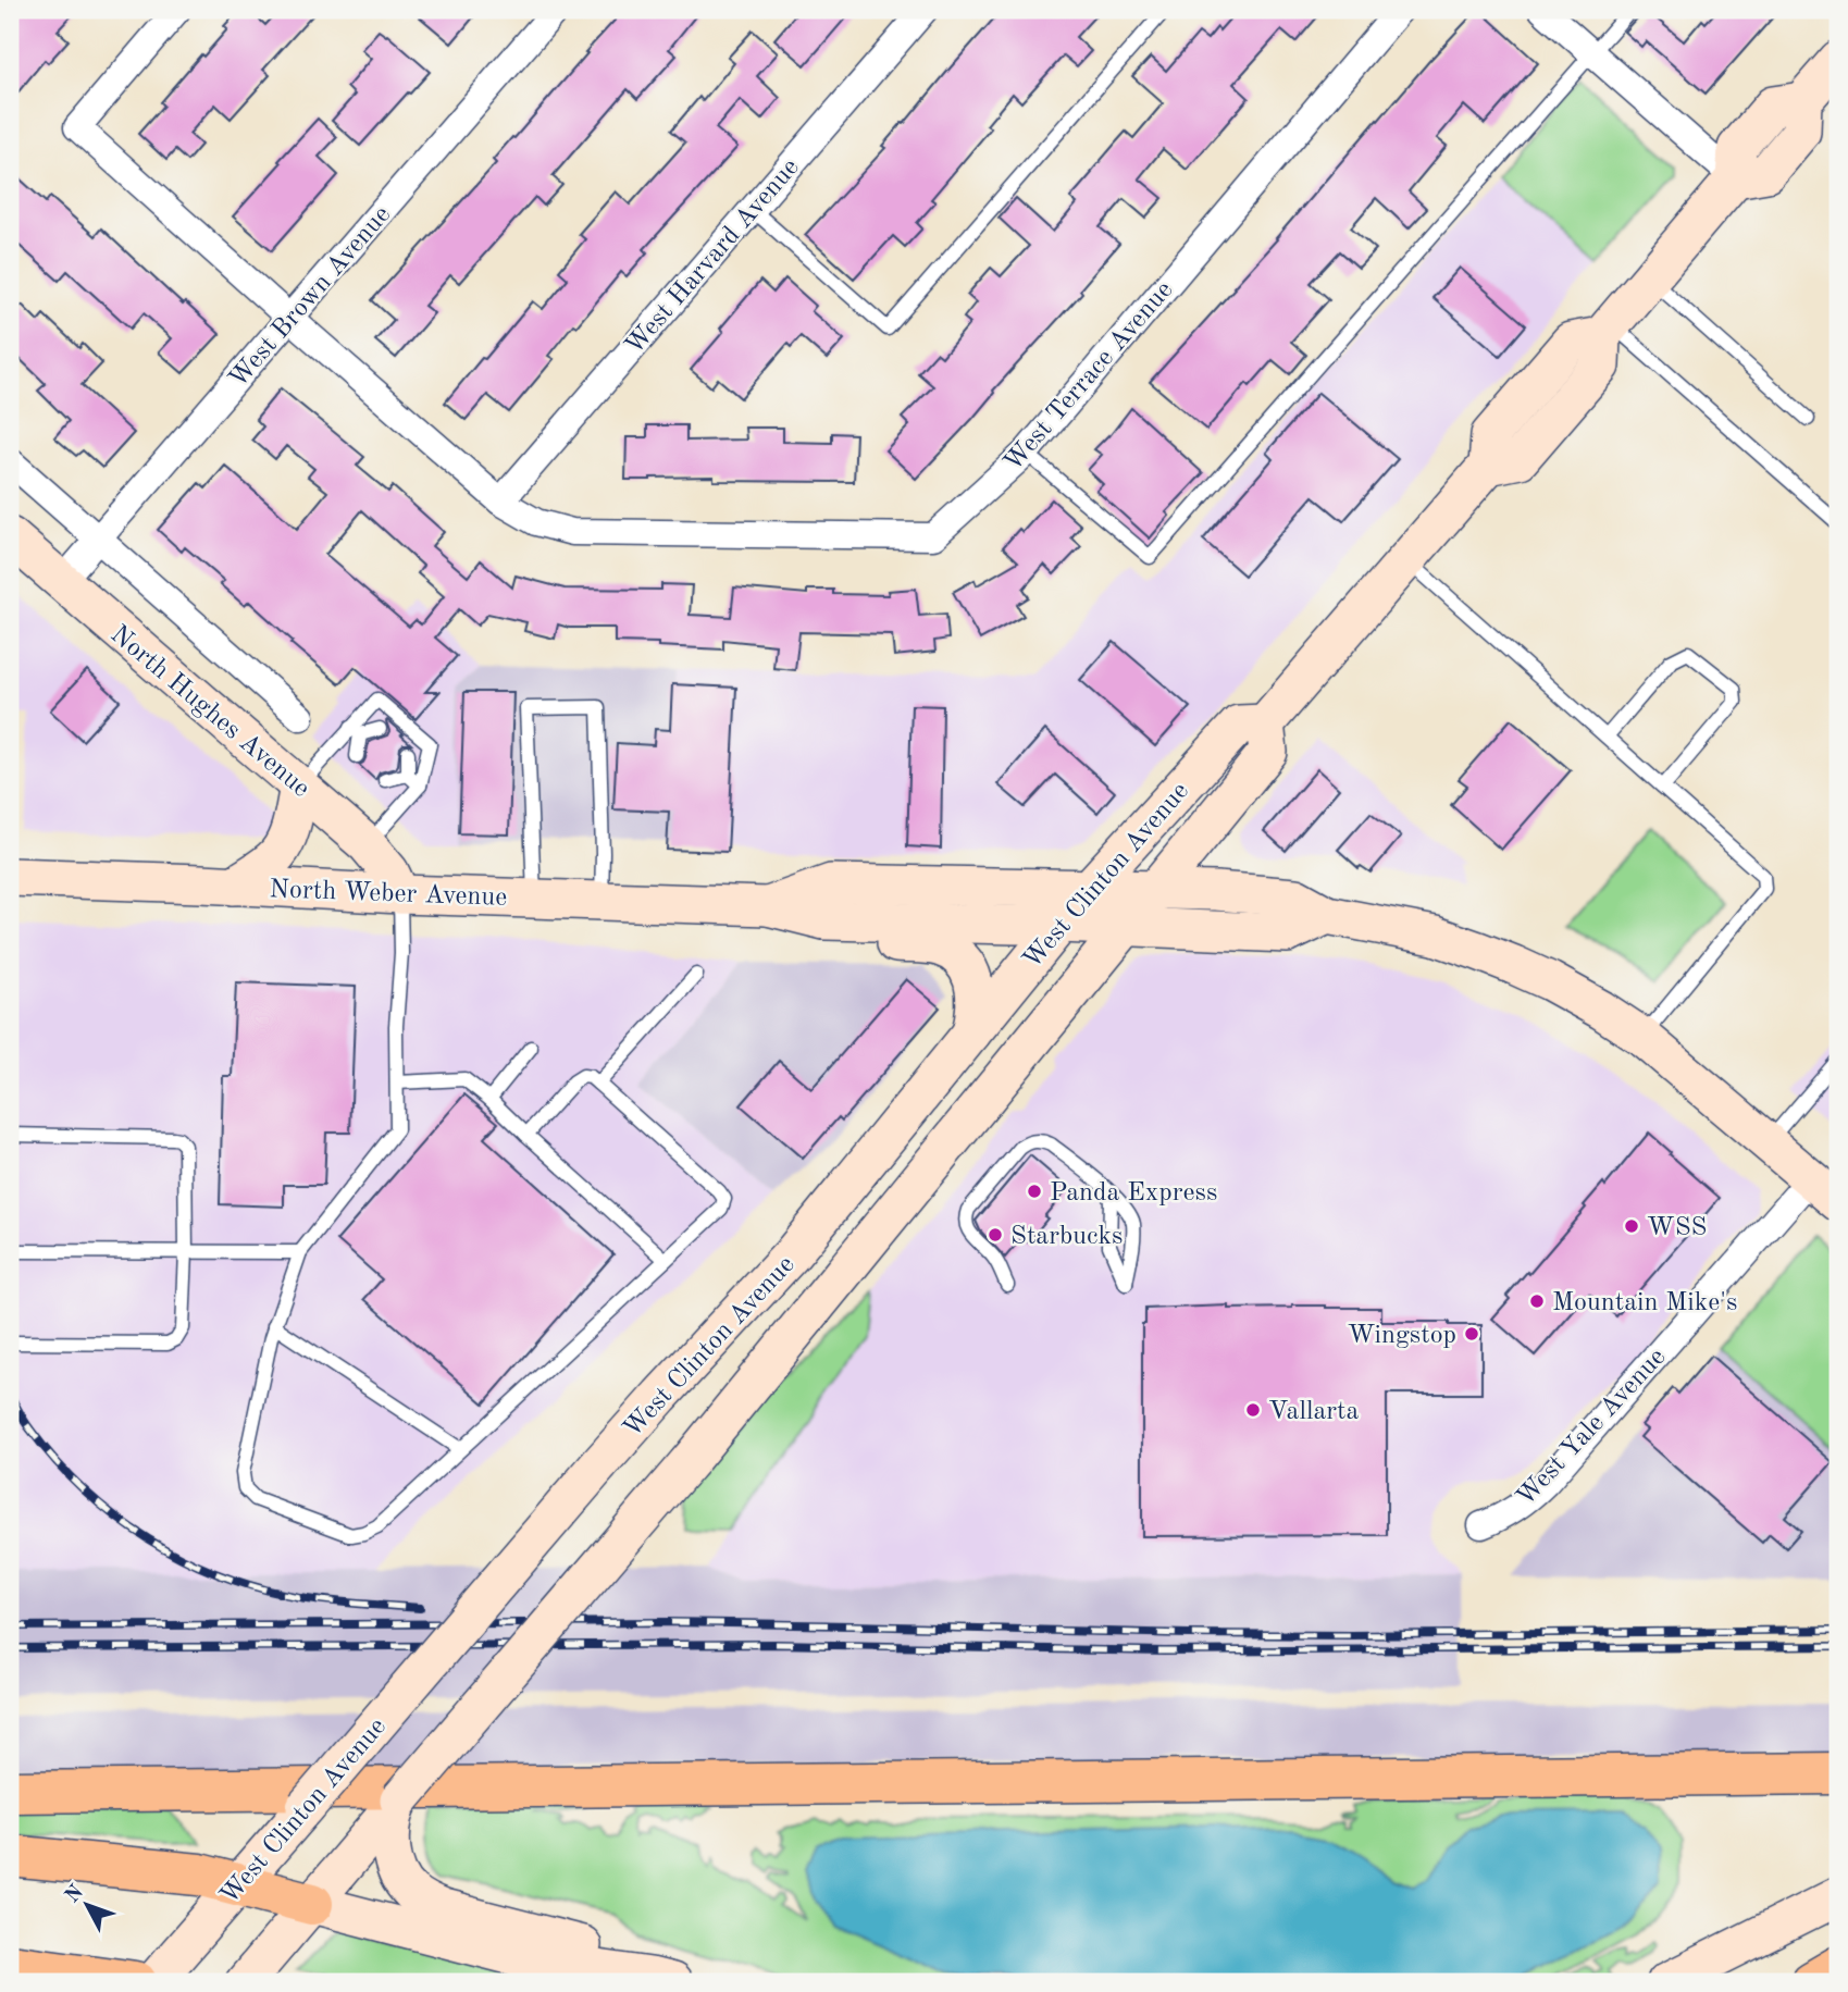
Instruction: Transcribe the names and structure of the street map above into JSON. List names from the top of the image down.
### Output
{
  "streets": {
    "main road": ["North Hughes Avenue", "West Clinton Avenue", "North Weber Avenue"],
    "street": [
      "West Harvard Avenue",
      "West Brown Avenue",
      "West Terrace Avenue",
      "West Yale Avenue"
    ]
  },
  "crossings": [
    ["West Harvard Avenue", "West Terrace Avenue"],
    ["West Brown Avenue", "West Terrace Avenue"],
    ["West Brown Avenue", "North Hughes Avenue"],
    ["North Hughes Avenue", "North Weber Avenue"],
    ["West Clinton Avenue", "North Weber Avenue"],
    ["North Weber Avenue", "West Yale Avenue"]
  ],
  "places": [
    "Panda Express",
    "WSS",
    "Starbucks",
    "Mountain Mike's",
    "Wingstop",
    "Vallarta"
  ],
  "north": "top left"
}
